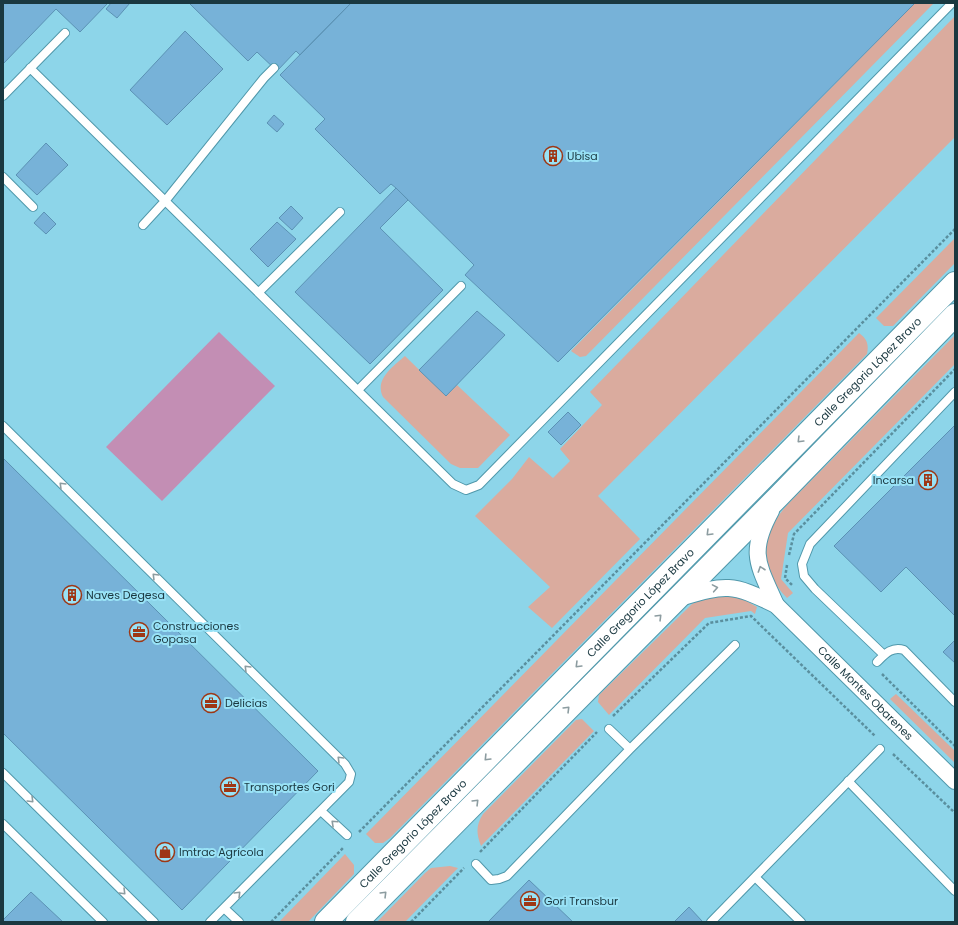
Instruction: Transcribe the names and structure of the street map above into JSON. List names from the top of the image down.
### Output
{
  "streets": {
    "main road": ["Calle Gregorio López Bravo"],
    "street": ["Calle Montes Obarenes"]
  },
  "crossings": [
    ["Calle Gregorio López Bravo", "Calle Montes Obarenes"]
  ],
  "places": {
    "building": ["Ubisa", "Incarsa", "Naves Degesa"],
    "office": [
      "Construcciones Gopasa",
      "Delicias",
      "Transportes Gori",
      "Gori Transbur"
    ],
    "shop": ["Imtrac Agrícola"]
  }
}
